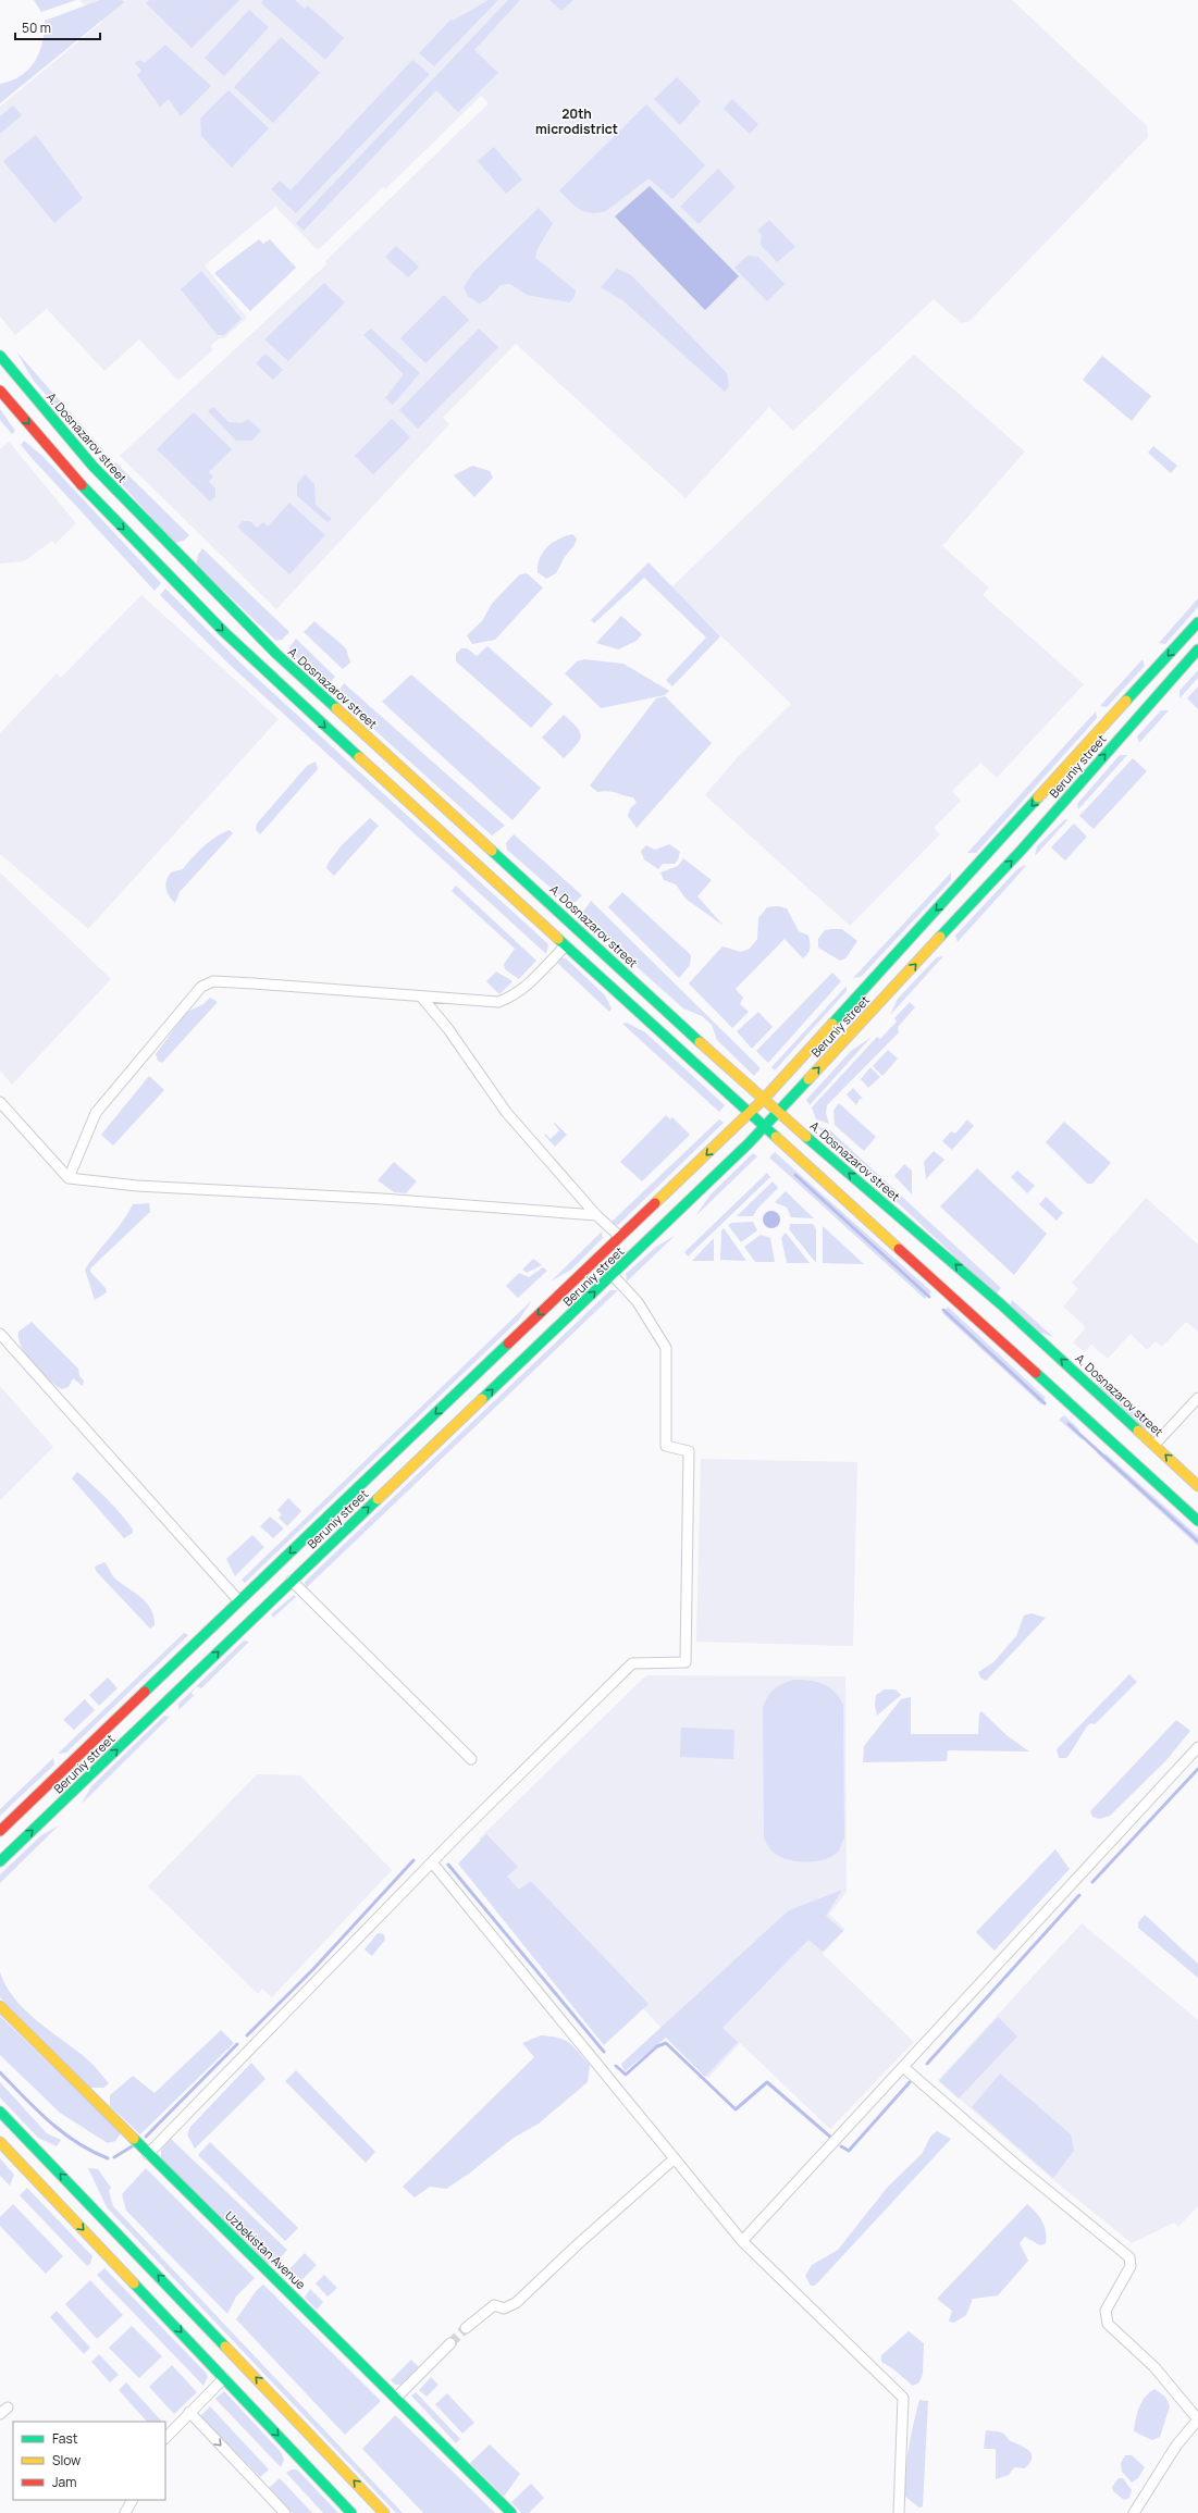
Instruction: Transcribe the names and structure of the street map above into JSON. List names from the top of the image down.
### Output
{
  "streets": {
    "main road": ["A. Dosnazarov street", "Beruniy street", "Uzbekistan Avenue"]
  },
  "crossings": [
    ["A. Dosnazarov street", "Beruniy street"]
  ],
  "districts": ["20th microdistrict"],
  "legend": ["Fast", "Slow", "Jam"],
  "scale_bar": "50 m"
}
